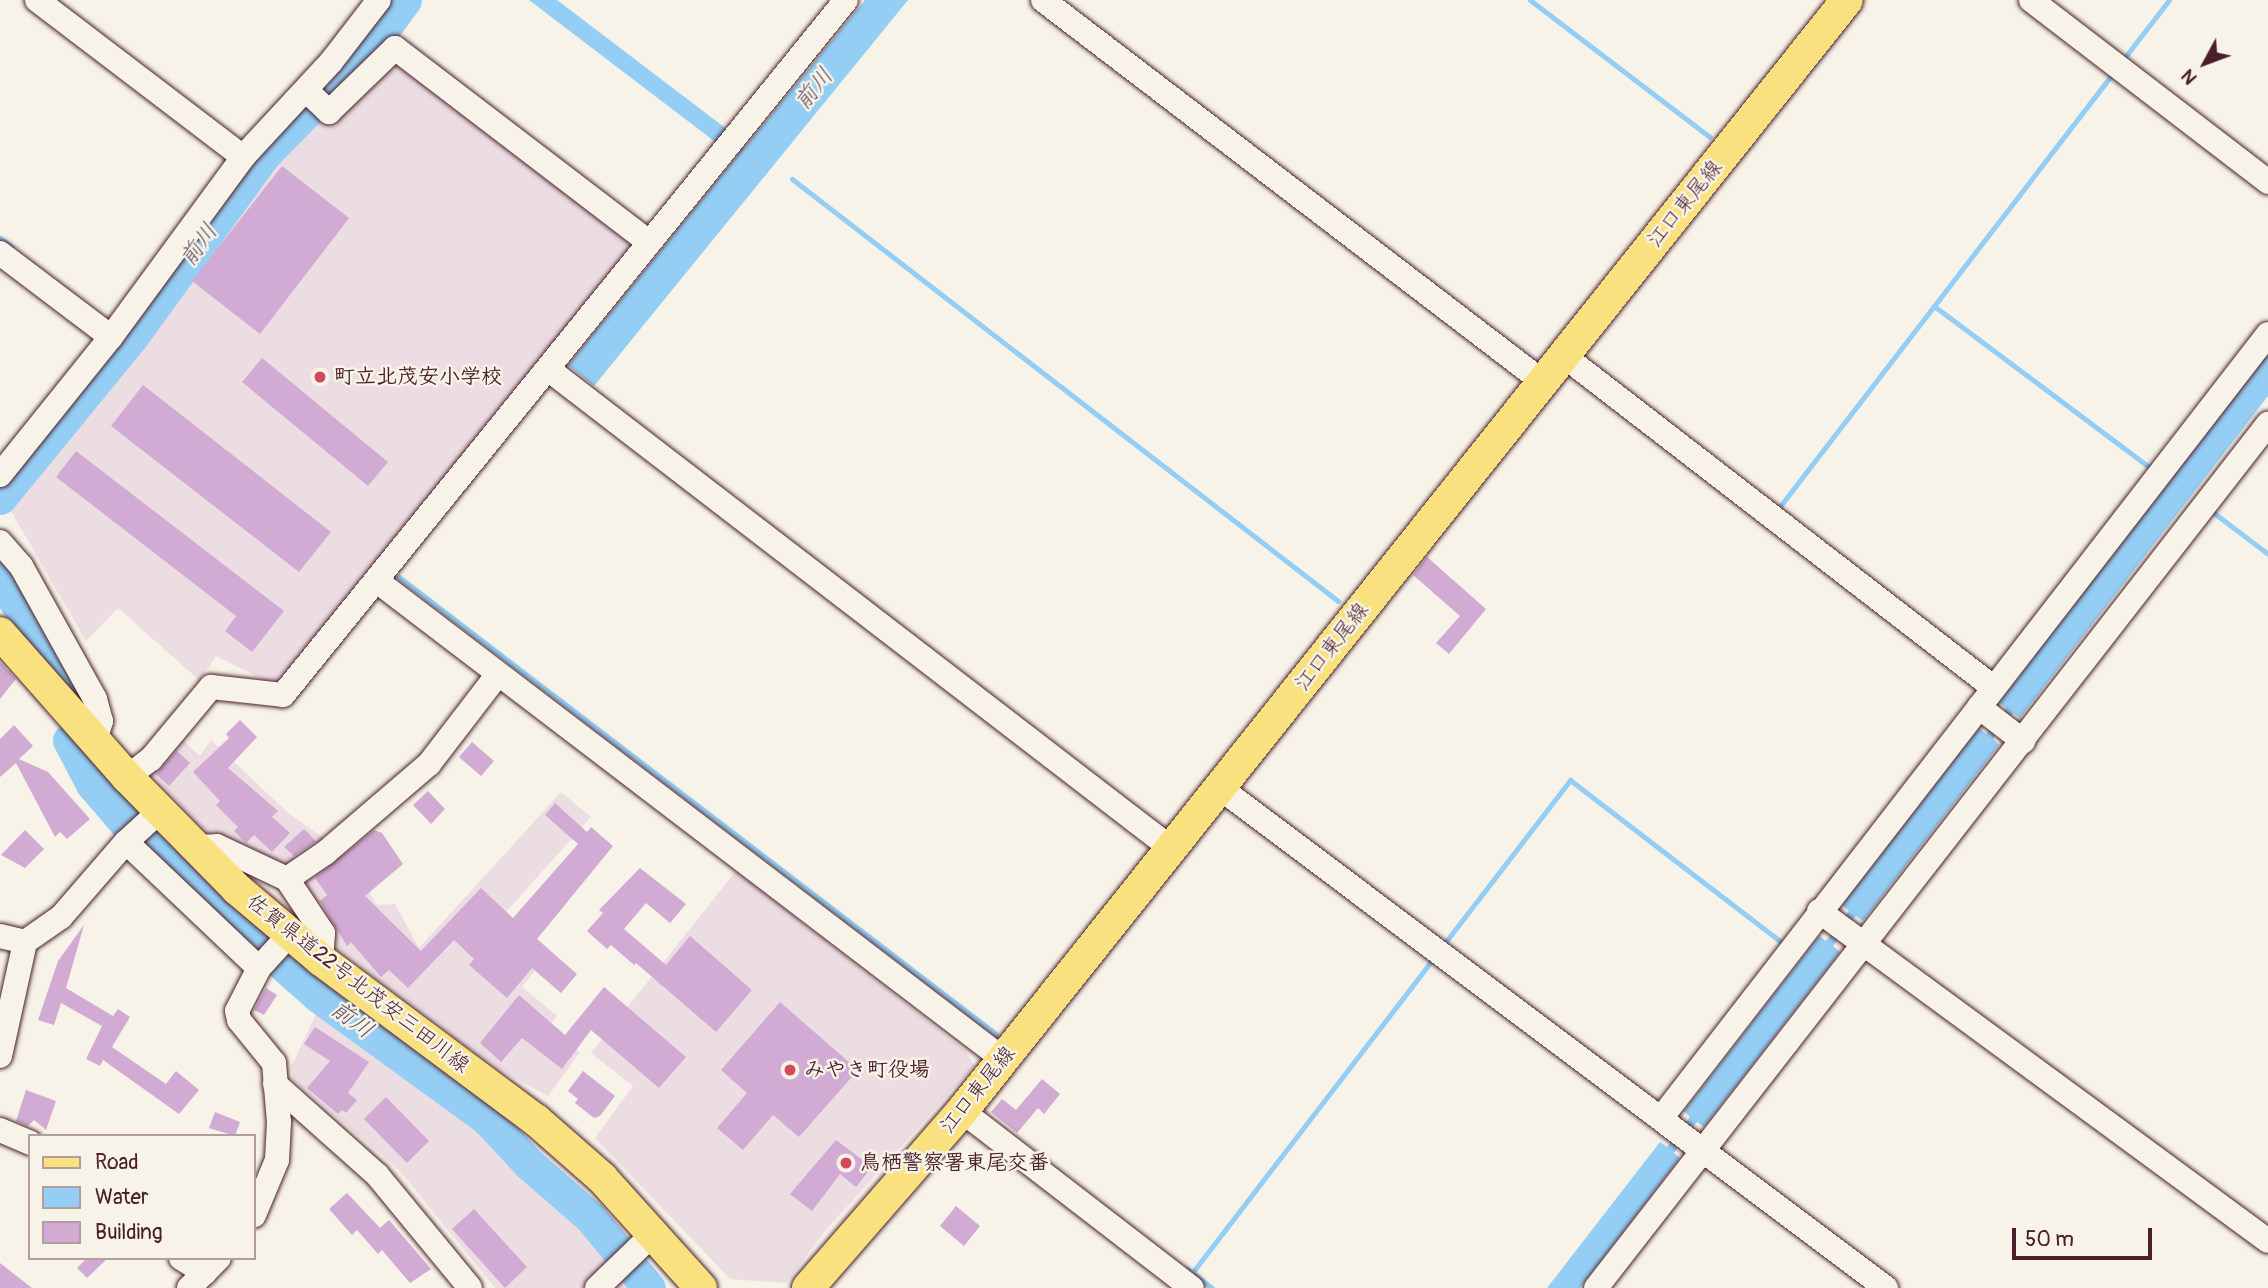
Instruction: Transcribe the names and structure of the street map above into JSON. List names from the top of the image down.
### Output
{
  "streets": {
    "main road": ["江口東尾線", "佐賀県道22号北茂安三田川線"]
  },
  "water": ["前川"],
  "places": ["町立北茂安小学校", "みやき町役場", "鳥栖警察署東尾交番"],
  "legend": ["Road", "Water", "Building"],
  "scale_bar": "50 m",
  "north": "bottom left"
}
